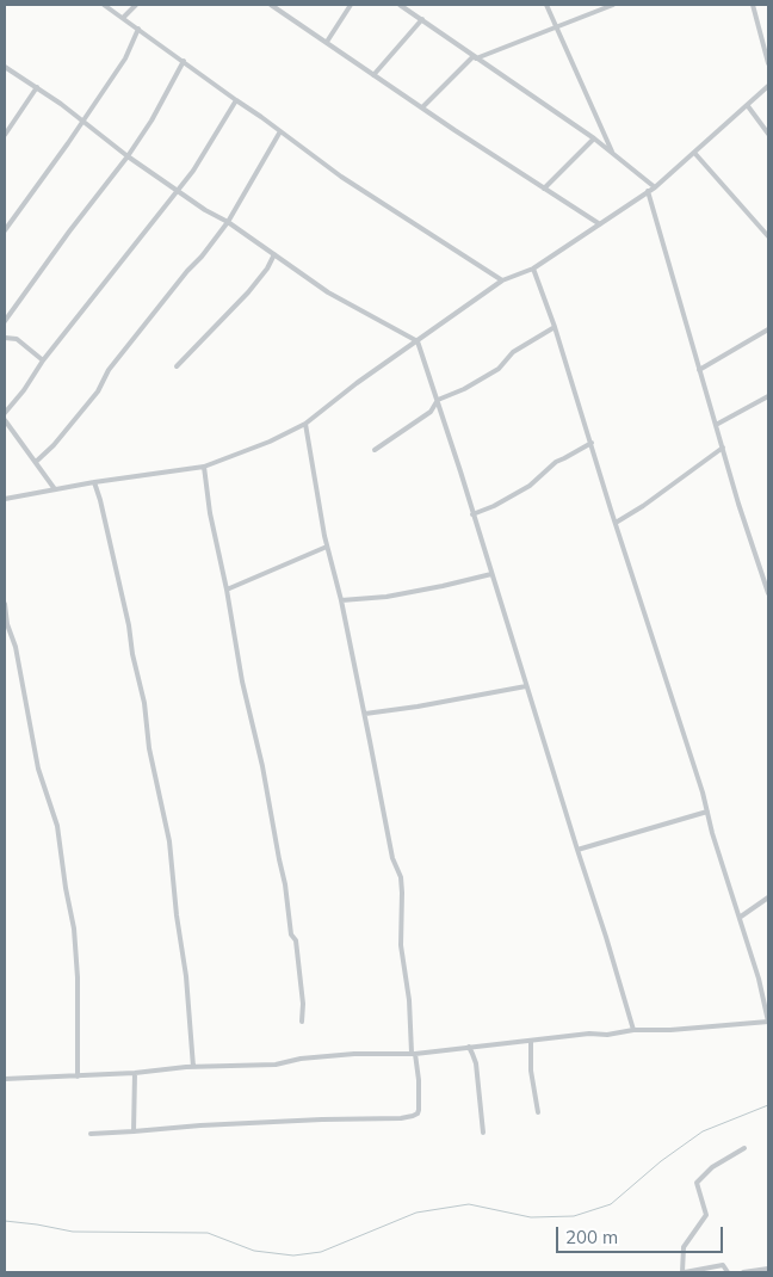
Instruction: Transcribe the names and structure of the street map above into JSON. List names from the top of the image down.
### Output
{
  "scale_bar": "200 m"
}
